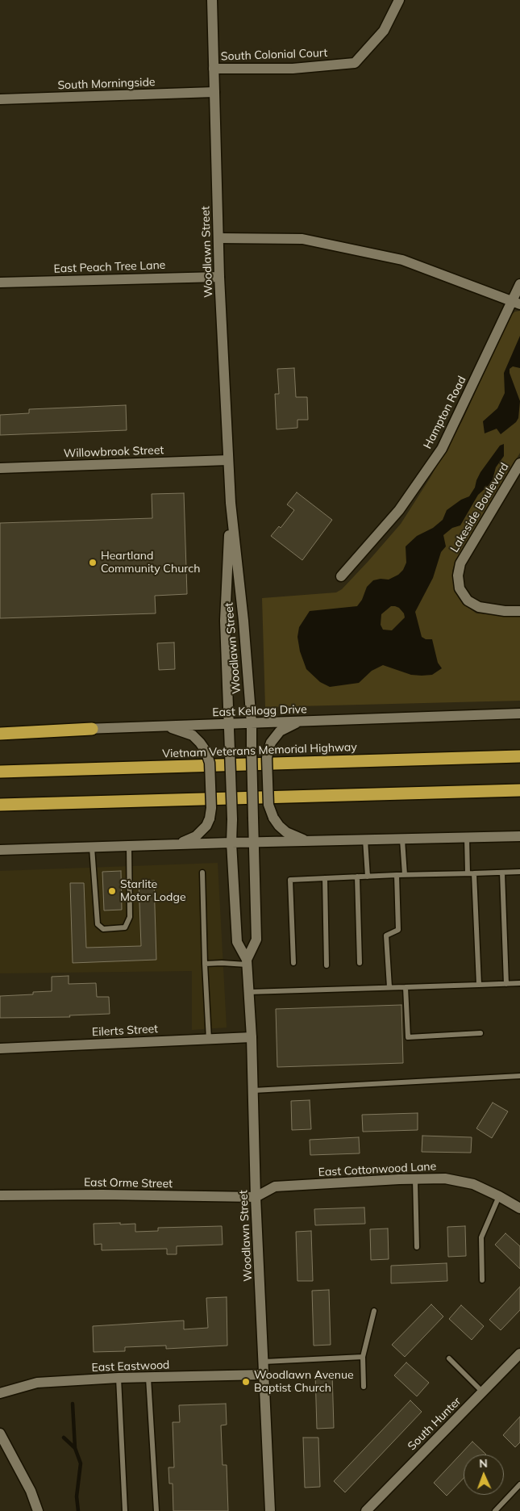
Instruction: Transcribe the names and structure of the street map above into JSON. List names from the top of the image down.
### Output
{
  "streets": {
    "highway": ["Vietnam Veterans Memorial Highway"],
    "street": [
      "South Colonial Court",
      "South Morningside",
      "Woodlawn Street",
      "East Peach Tree Lane",
      "Hampton Road",
      "Willowbrook Street",
      "Lakeside Boulevard",
      "East Kellogg Drive",
      "Eilerts Street",
      "East Cottonwood Lane",
      "East Orme Street",
      "East Eastwood",
      "South Hunter"
    ]
  },
  "crossings": [
    ["South Colonial Court", "Woodlawn Street"],
    ["South Morningside", "Woodlawn Street"],
    ["Woodlawn Street", "East Peach Tree Lane"],
    ["Woodlawn Street", "Willowbrook Street"],
    ["Woodlawn Street", "East Kellogg Drive"],
    ["Woodlawn Street", "Eilerts Street"],
    ["Woodlawn Street", "East Cottonwood Lane"],
    ["Woodlawn Street", "East Orme Street"],
    ["Woodlawn Street", "East Eastwood"],
    ["East Cottonwood Lane", "East Orme Street"]
  ],
  "places": ["Heartland Community Church", "Starlite Motor Lodge", "Woodlawn Avenue Baptist Church"],
  "north": "top"
}
